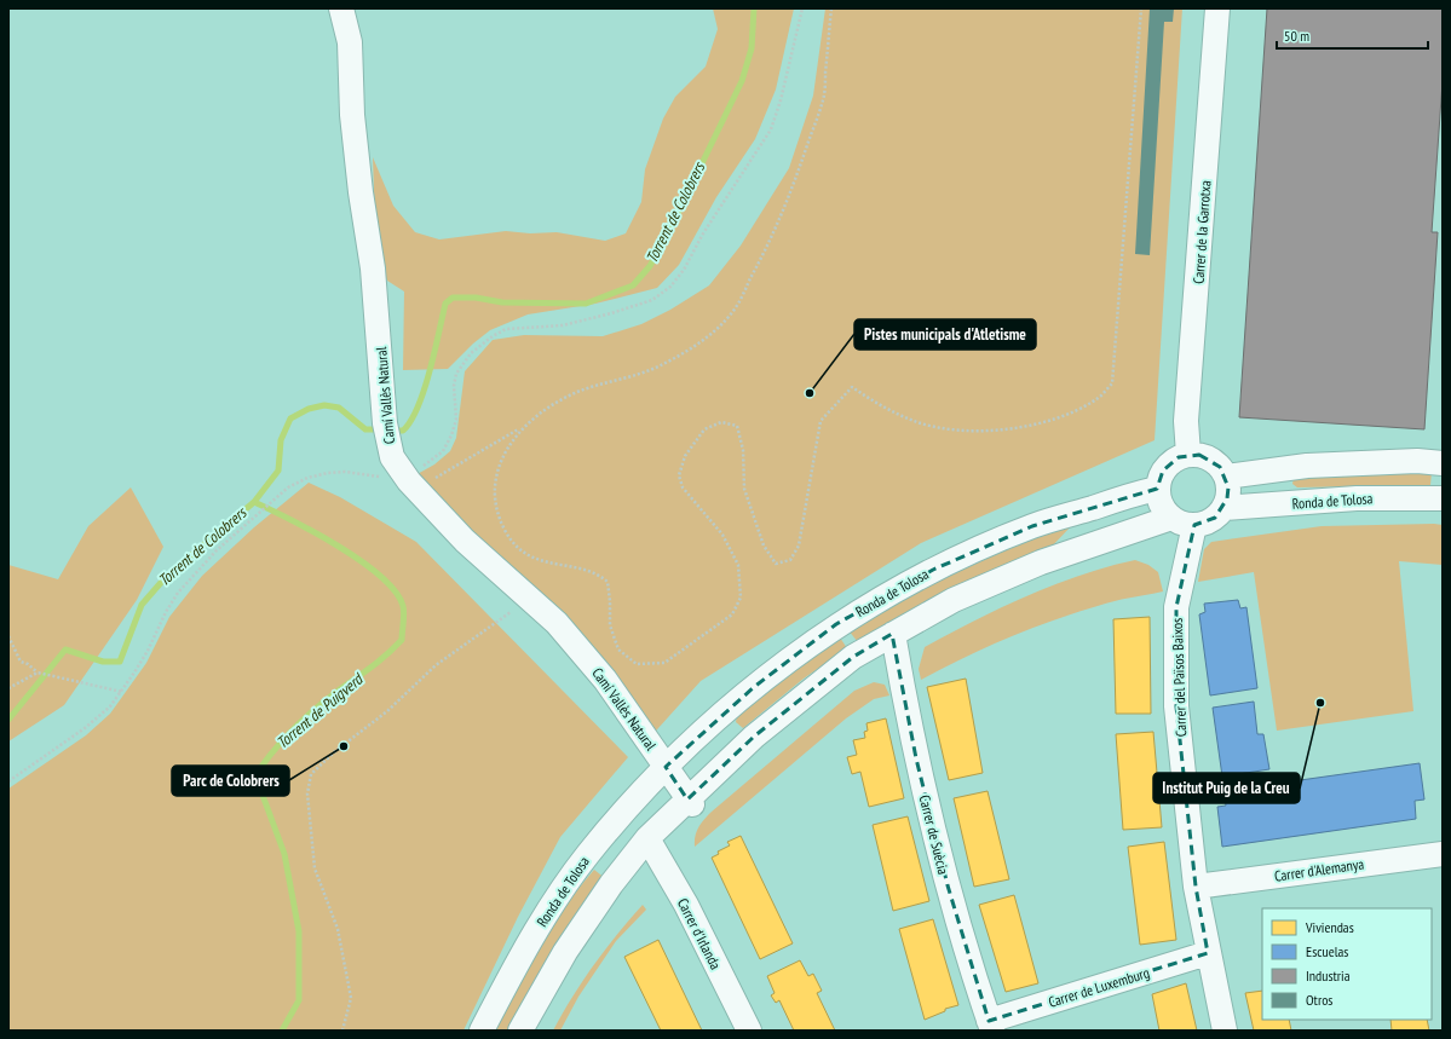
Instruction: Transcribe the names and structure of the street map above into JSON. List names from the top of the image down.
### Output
{
  "streets": {
    "street": [
      "Carrer de la Garrotxa",
      "Camí Vallès Natural",
      "Ronda de Tolosa",
      "Carrer del Països Baixos",
      "Carrer de Suècia",
      "Carrer d'Alemanya",
      "Carrer d'Irlanda",
      "Carrer de Luxemburg"
    ]
  },
  "crossings": [
    ["Carrer de la Garrotxa", "Ronda de Tolosa"],
    ["Carrer de la Garrotxa", "Carrer del Països Baixos"],
    ["Camí Vallès Natural", "Ronda de Tolosa"],
    ["Ronda de Tolosa", "Carrer del Països Baixos"],
    ["Carrer del Països Baixos", "Carrer d'Alemanya"],
    ["Carrer del Països Baixos", "Carrer de Luxemburg"],
    ["Carrer de Suècia", "Carrer de Luxemburg"]
  ],
  "water": ["Torrent de Colobrers", "Torrent de Puigverd"],
  "places": ["Pistes municipals d'Atletisme", "Institut Puig de la Creu", "Parc de Colobrers"],
  "legend": [
    "Viviendas",
    "Escuelas",
    "Industria",
    "Otros"
  ],
  "scale_bar": "50 m"
}
